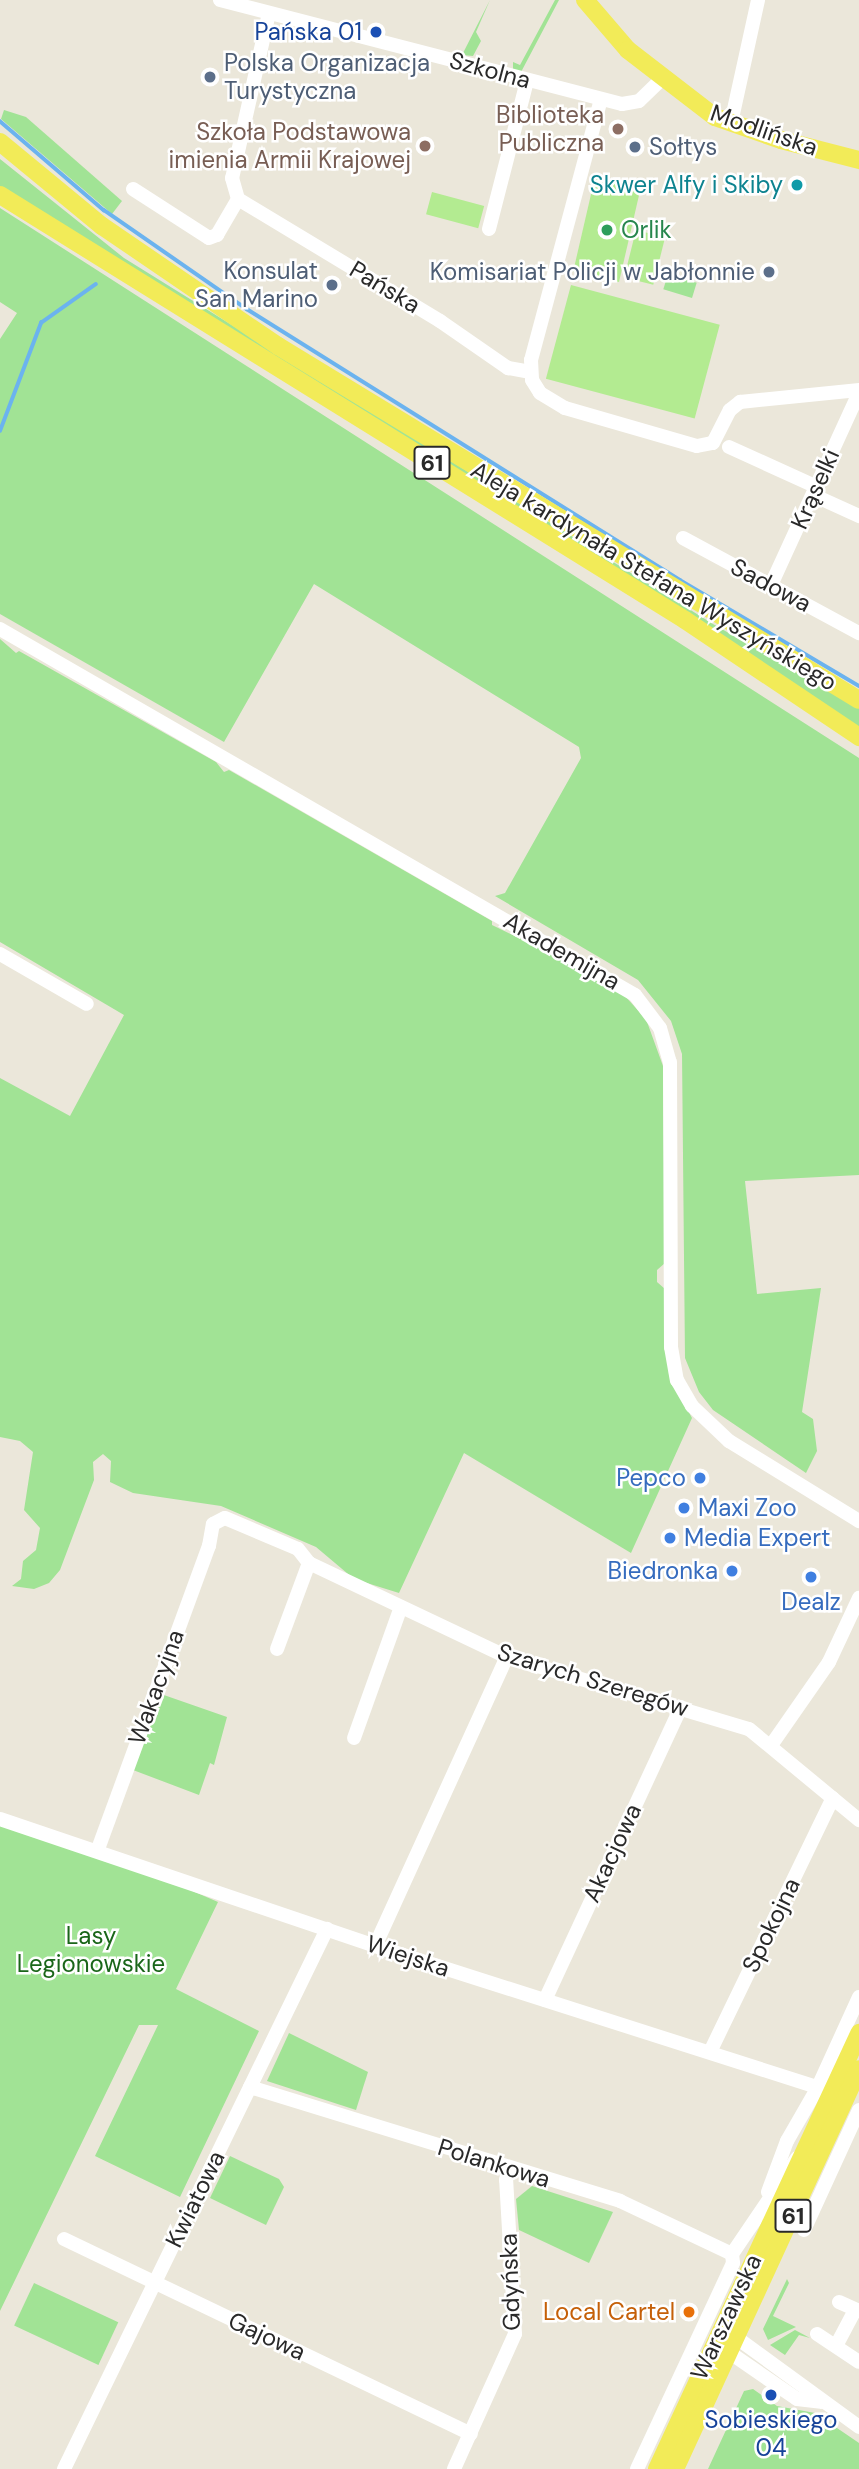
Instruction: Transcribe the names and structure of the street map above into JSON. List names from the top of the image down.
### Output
{
  "streets": {
    "main road": [
      "Modlińska",
      "61",
      "Aleja kardynała Stefana Wyszyńskiego",
      "Warszawska"
    ],
    "street": [
      "Szkolna",
      "Pańska",
      "Krąselki",
      "Sadowa",
      "Akademijna",
      "Szarych Szeregów",
      "Wakacyjna",
      "Akacjowa",
      "Spokojna",
      "Wiejska",
      "Polankowa",
      "Kwiatowa",
      "Gdyńska",
      "Gajowa"
    ]
  },
  "crossings": [
    ["Szkolna", "Modlińska"],
    ["61", "Wiejska"],
    ["61", "Warszawska"],
    ["Krąselki", "Sadowa"],
    ["Szarych Szeregów", "Wakacyjna"],
    ["Szarych Szeregów", "Akacjowa"],
    ["Szarych Szeregów", "Spokojna"],
    ["Wakacyjna", "Wiejska"],
    ["Akacjowa", "Wiejska"],
    ["Spokojna", "Wiejska"],
    ["Wiejska", "Kwiatowa"],
    ["Wiejska", "Warszawska"],
    ["Polankowa", "Kwiatowa"],
    ["Polankowa", "Gdyńska"],
    ["Kwiatowa", "Gajowa"],
    ["Gdyńska", "Gajowa"]
  ],
  "parks": ["Lasy Legionowskie"],
  "places": [
    "Pańska 01",
    "Polska Organizacja Turystyczna",
    "Biblioteka Publiczna",
    "Szkoła Podstawowa imienia Armii Krajowej",
    "Sołtys",
    "Skwer Alfy i Skiby",
    "Orlik",
    "Komisariat Policji w Jabłonnie",
    "Konsulat San Marino",
    "Pepco",
    "Maxi Zoo",
    "Media Expert",
    "Biedronka",
    "Dealz",
    "Local Cartel",
    "Sobieskiego 04"
  ]
}
